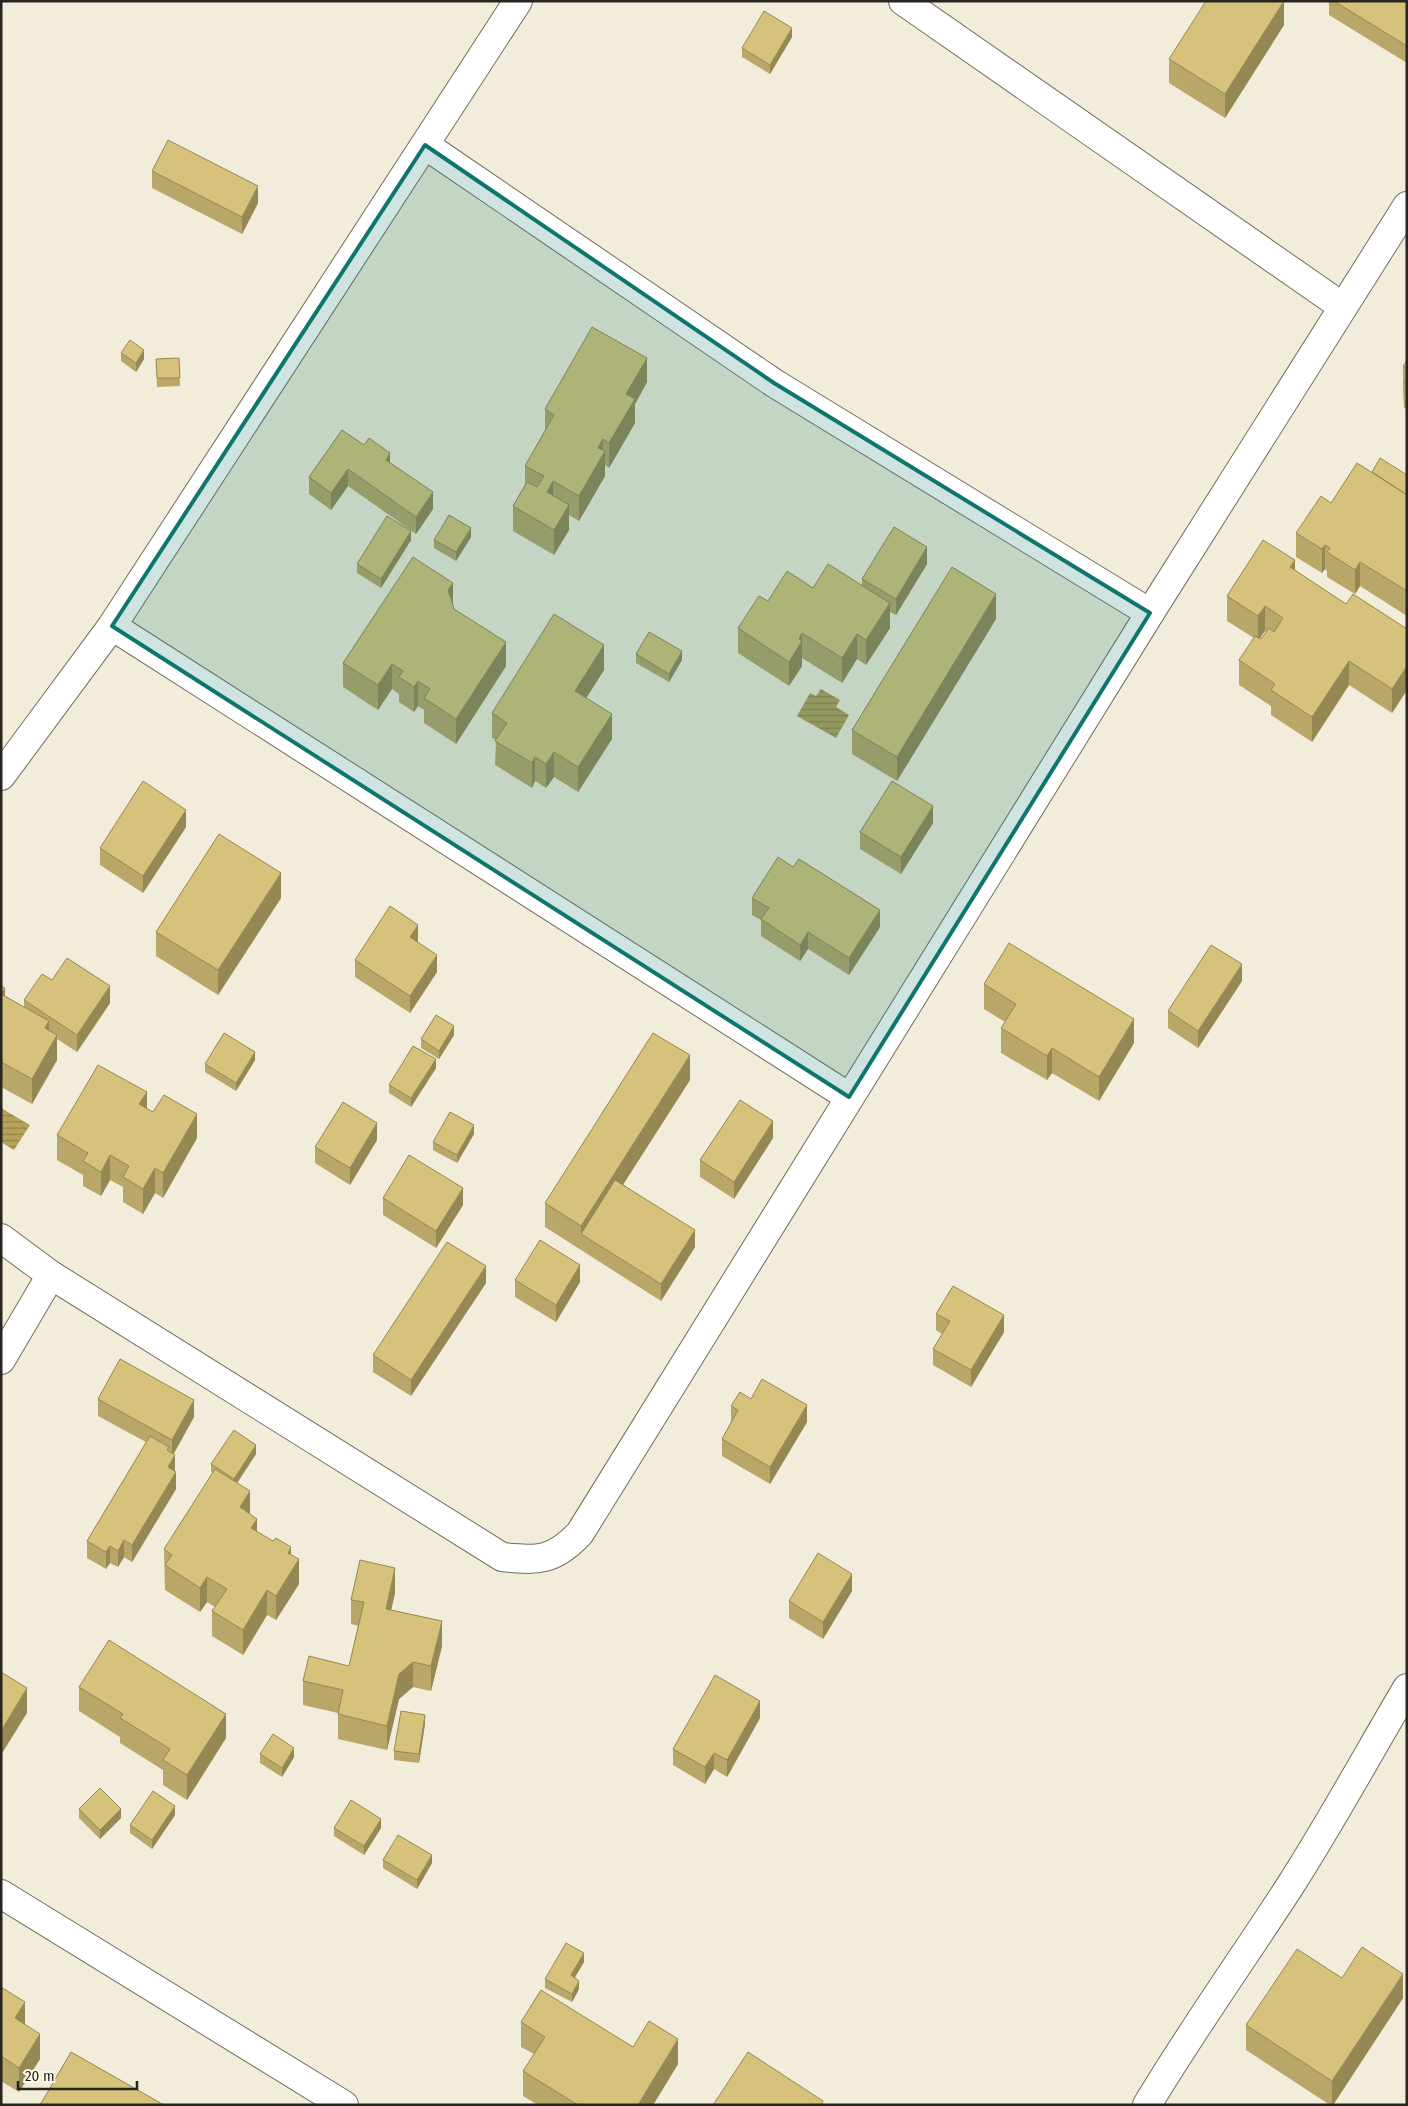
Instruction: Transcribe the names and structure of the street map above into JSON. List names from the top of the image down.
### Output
{
  "scale_bar": "20 m"
}
